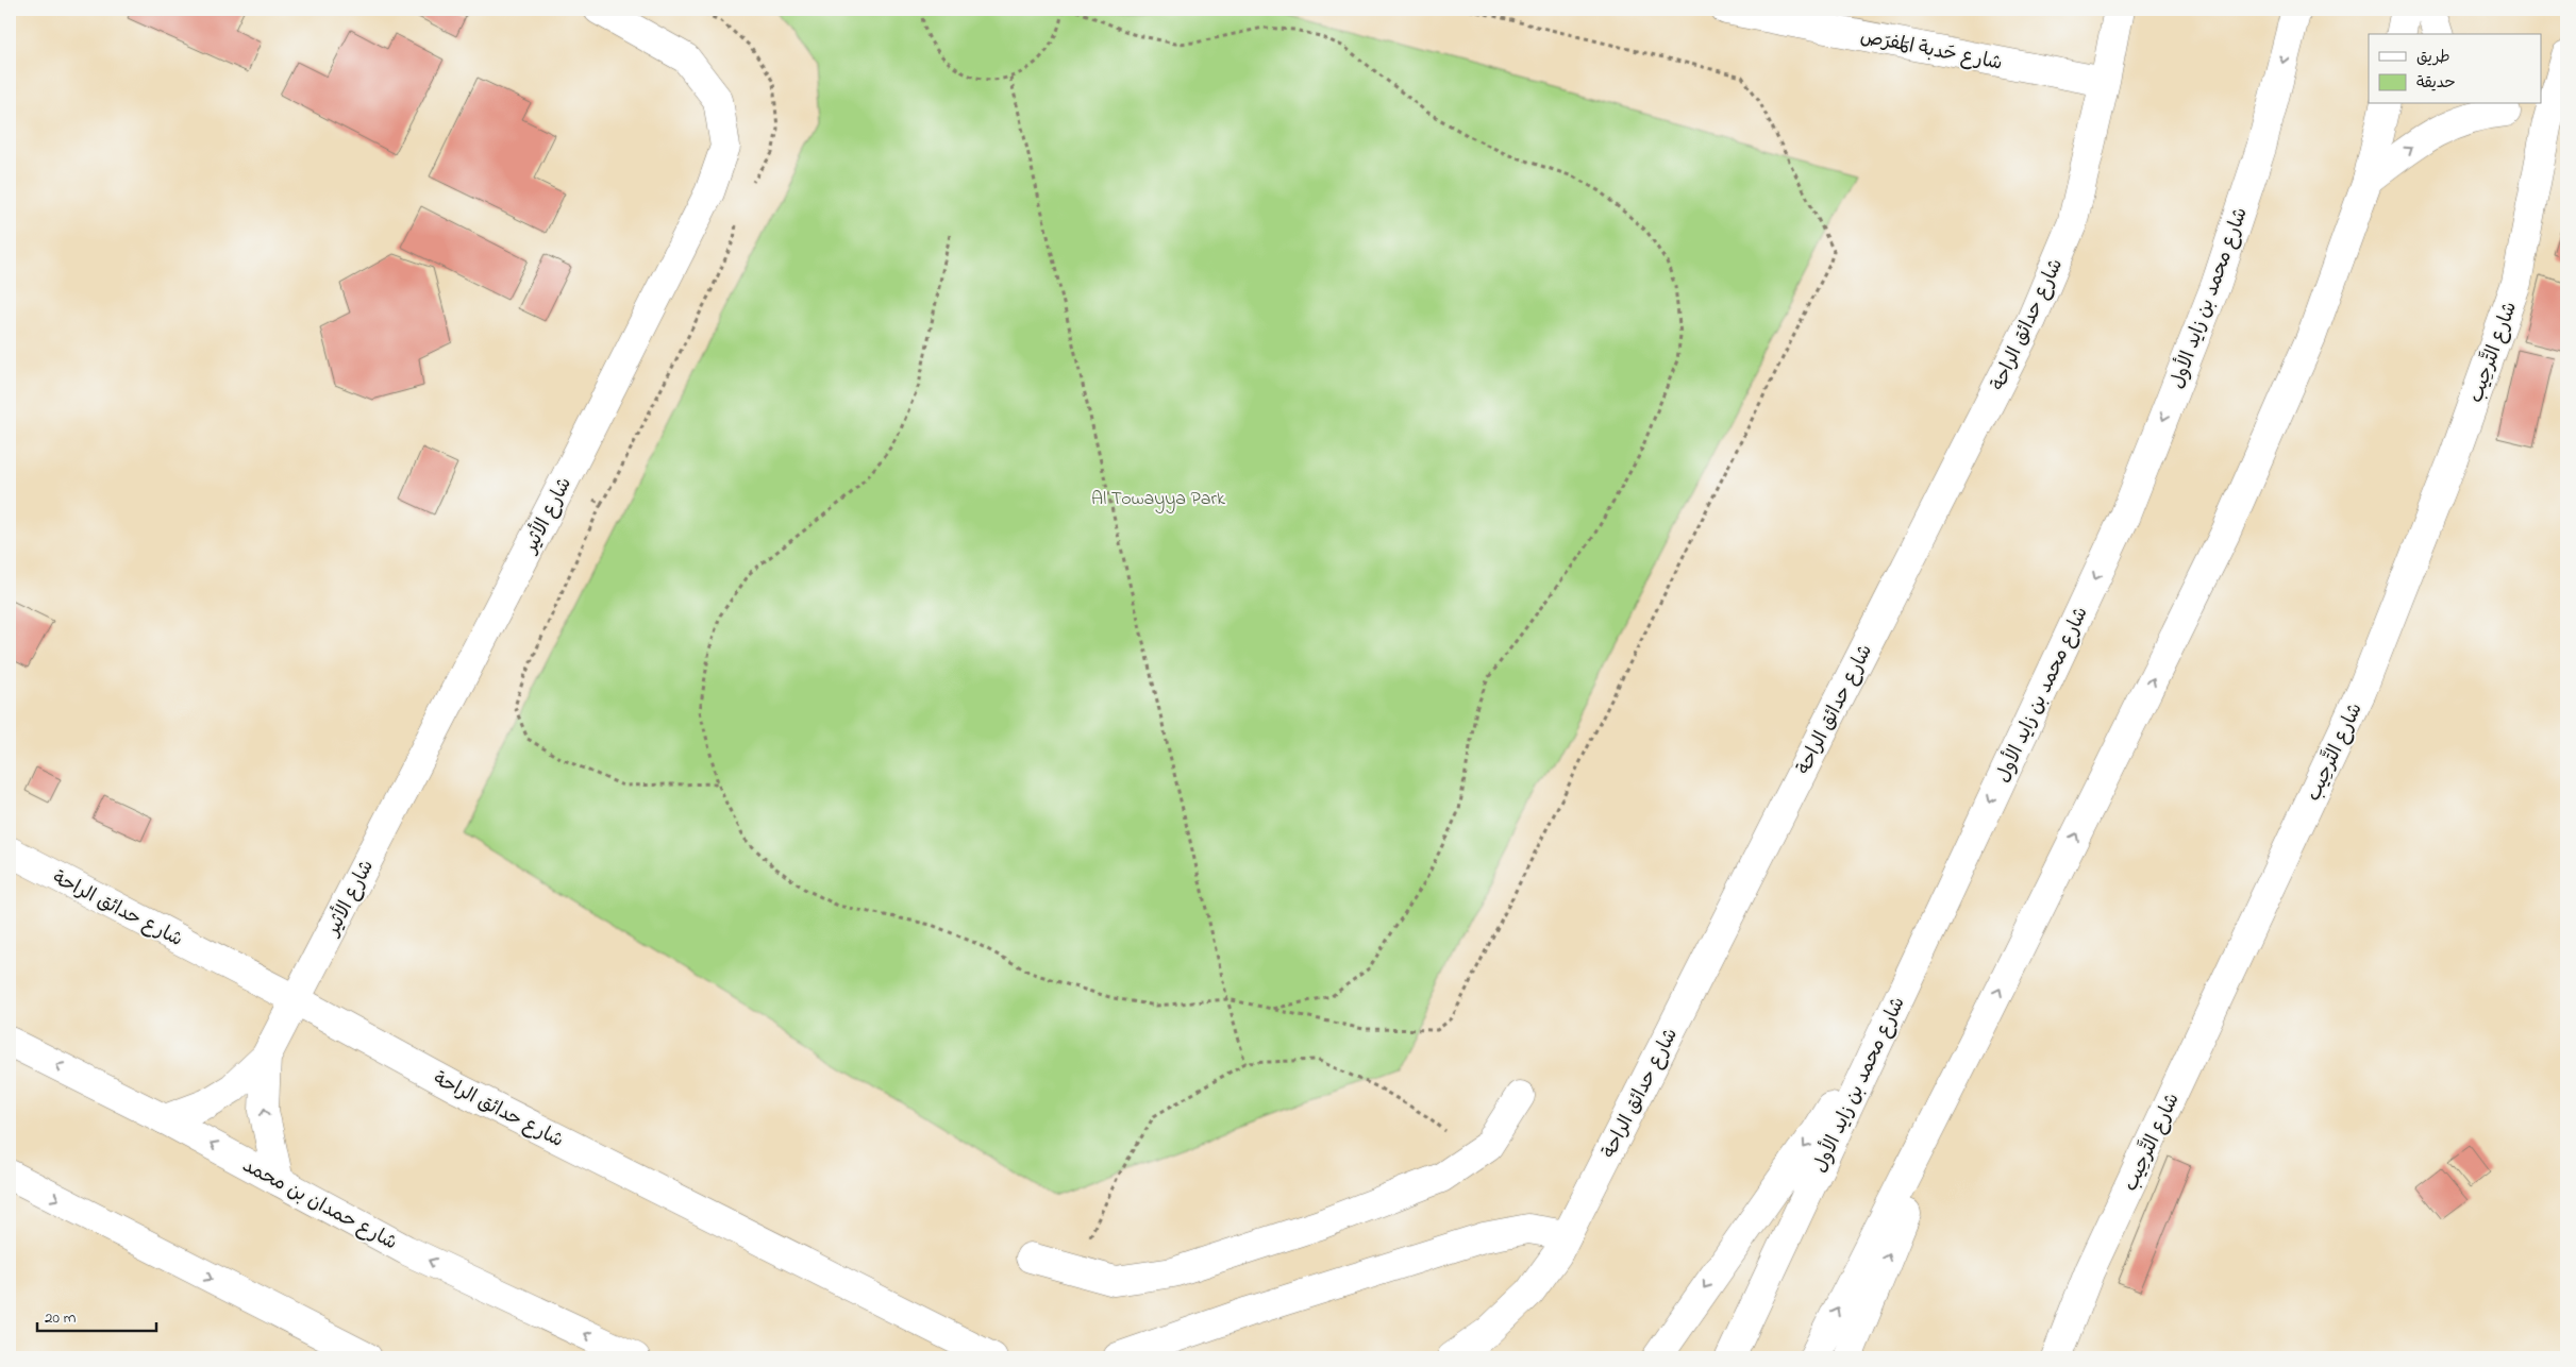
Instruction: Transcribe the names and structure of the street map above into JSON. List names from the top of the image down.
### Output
{
  "streets": {
    "street": [
      "شارع حَدبة المَفرَص",
      "شارع محمد بن زايد الأول",
      "شارع حدائق الراحة",
      "شارع التَّرحِيب",
      "شارع الأثير",
      "شارع حمدان بن محمد"
    ]
  },
  "crossings": [
    ["شارع حَدبة المَفرَص", "شارع حدائق الراحة"],
    ["شارع حدائق الراحة", "شارع الأثير"],
    ["شارع الأثير", "شارع حمدان بن محمد"]
  ],
  "parks": ["Al Towayya Park"],
  "legend": ["طريق", "حديقة"],
  "scale_bar": "20 m"
}
